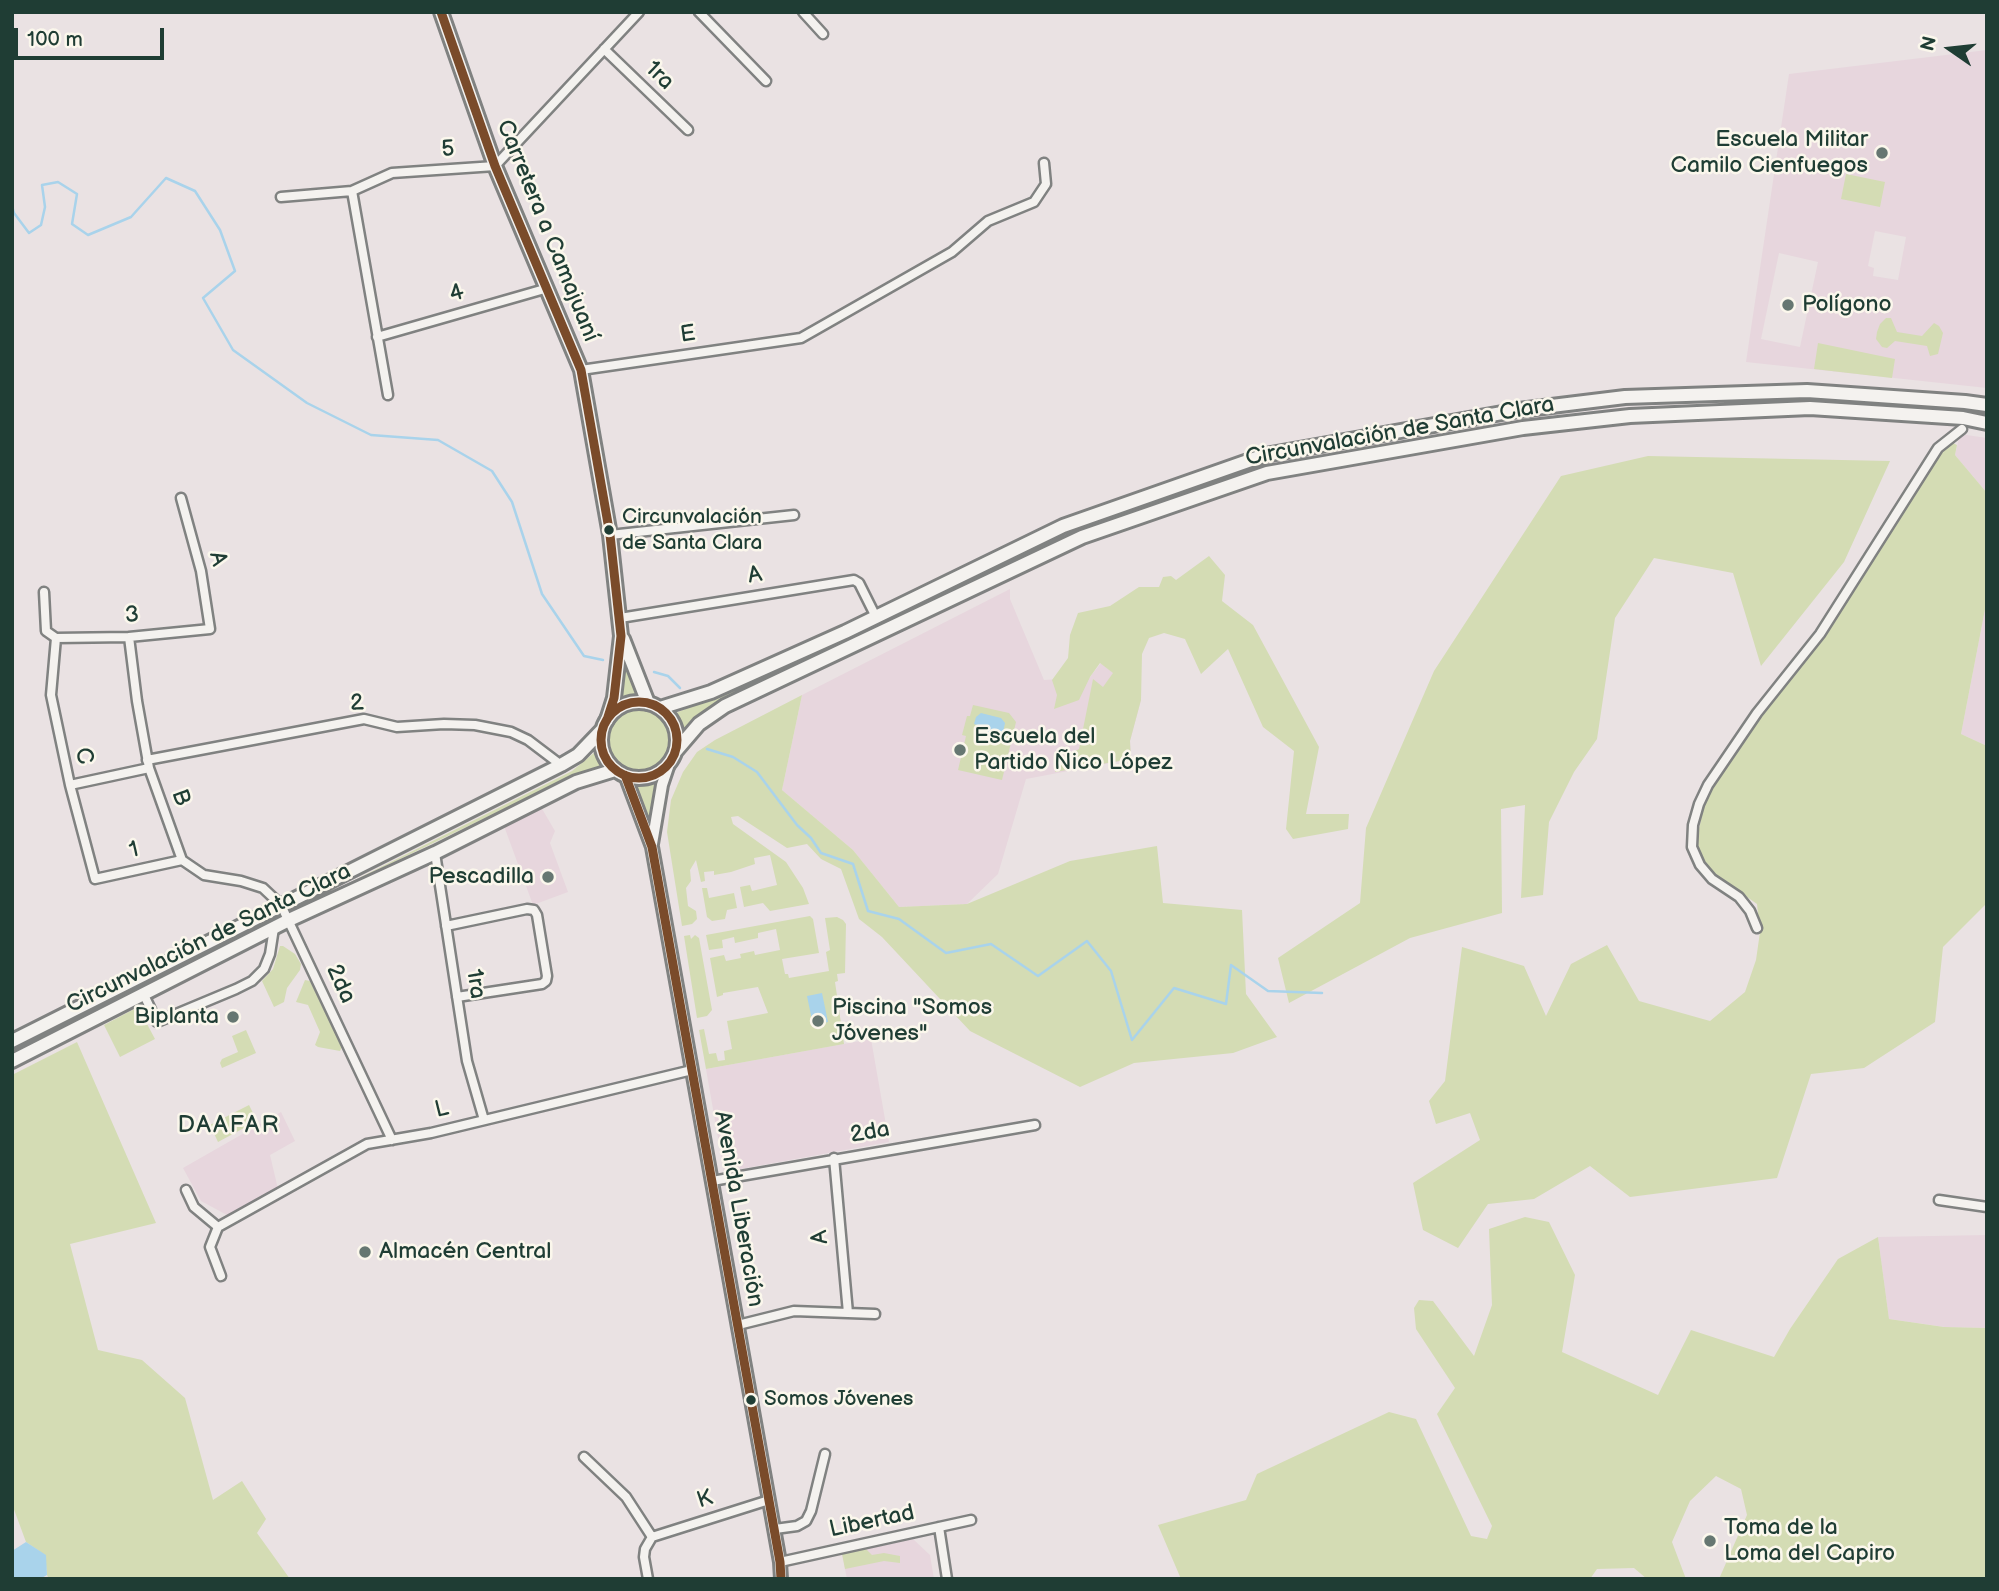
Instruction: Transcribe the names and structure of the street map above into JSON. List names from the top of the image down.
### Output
{
  "streets": {
    "main road": ["Carretera a Camajuaní", "Circunvalación de Santa Clara", "Avenida Liberación"],
    "street": [
      "1ra",
      "5",
      "4",
      "E",
      "A",
      "3",
      "2",
      "C",
      "B",
      "1",
      "2da",
      "L",
      "K",
      "Libertad"
    ]
  },
  "crossings": [
    ["1ra", "Circunvalación de Santa Clara"],
    ["1ra", "L"],
    ["5", "Carretera a Camajuaní"],
    ["Carretera a Camajuaní", "4"],
    ["Carretera a Camajuaní", "E"],
    ["Carretera a Camajuaní", "Circunvalación de Santa Clara"],
    ["Carretera a Camajuaní", "A"],
    ["Carretera a Camajuaní", "Avenida Liberación"],
    ["Circunvalación de Santa Clara", "A"],
    ["Circunvalación de Santa Clara", "2"],
    ["Circunvalación de Santa Clara", "2da"],
    ["Circunvalación de Santa Clara", "Avenida Liberación"],
    ["A", "3"],
    ["A", "2da"],
    ["3", "C"],
    ["3", "B"],
    ["2", "C"],
    ["2", "B"],
    ["C", "1"],
    ["B", "1"],
    ["2da", "L"],
    ["2da", "Avenida Liberación"],
    ["L", "Avenida Liberación"],
    ["Avenida Liberación", "K"],
    ["Avenida Liberación", "Libertad"]
  ],
  "districts": ["DAAFAR"],
  "places": [
    "Escuela Militar Camilo Cienfuegos",
    "Polígono",
    "Circunvalación de Santa Clara",
    "Escuela del Partido Ñico López",
    "Pescadilla",
    "Biplanta",
    "Piscina \"Somos Jóvenes\"",
    "Almacén Central",
    "Somos Jóvenes",
    "Toma de la Loma del Capiro"
  ],
  "scale_bar": "100 m",
  "north": "left"
}
